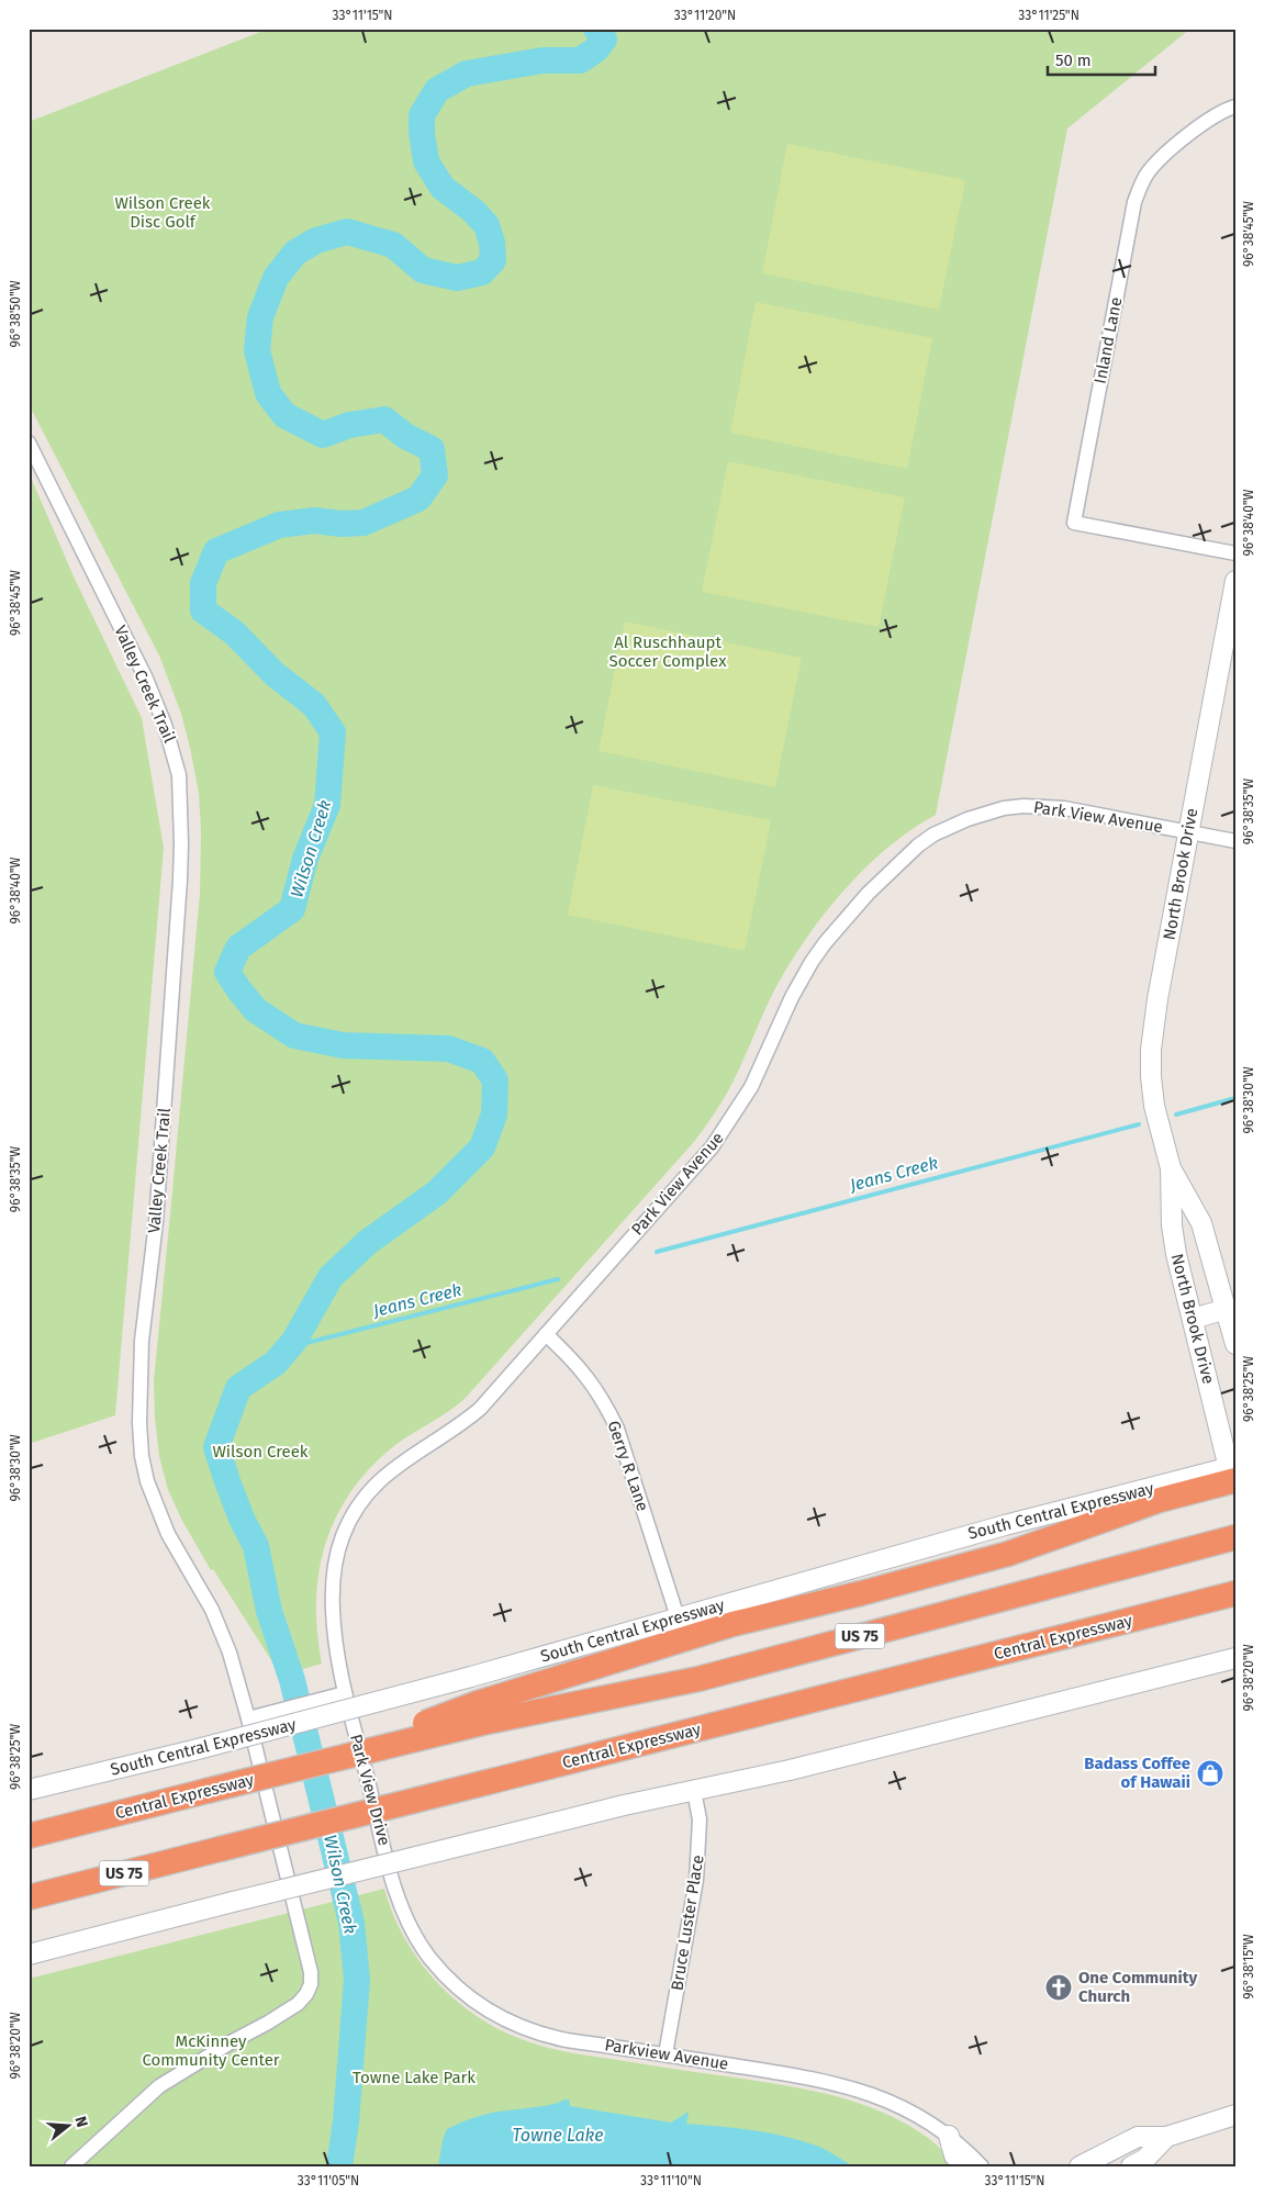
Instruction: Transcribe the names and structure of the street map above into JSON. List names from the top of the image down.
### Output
{
  "streets": {
    "highway": ["US 75", "Central Expressway"],
    "main road": ["North Brook Drive", "South Central Expressway"],
    "street": [
      "Inland Lane",
      "Valley Creek Trail",
      "Park View Avenue",
      "Gerry R Lane",
      "Park View Drive",
      "Bruce Luster Place",
      "Parkview Avenue"
    ]
  },
  "crossings": [
    ["Park View Avenue", "North Brook Drive"],
    ["Park View Avenue", "Gerry R Lane"],
    ["Park View Avenue", "Park View Drive"],
    ["North Brook Drive", "South Central Expressway"],
    ["Gerry R Lane", "South Central Expressway"],
    ["Park View Drive", "Parkview Avenue"],
    ["Bruce Luster Place", "Parkview Avenue"]
  ],
  "water": ["Wilson Creek", "Jeans Creek", "Towne Lake"],
  "parks": [
    "Wilson Creek Disc Golf",
    "Al Ruschhaupt Soccer Complex",
    "Wilson Creek",
    "McKinney Community Center",
    "Towne Lake Park"
  ],
  "places": {
    "shop": ["Badass Coffee of Hawaii"],
    "church": ["One Community Church"]
  },
  "scale_bar": "50 m",
  "north": "right",
  "coordinates": [
    "33°11'15\"N",
    "33°11'20\"N",
    "33°11'25\"N",
    "96°38'45\"W",
    "96°38'50\"W",
    "96°38'40\"W",
    "96°38'35\"W",
    "96°38'30\"W",
    "96°38'25\"W",
    "96°38'20\"W",
    "96°38'15\"W",
    "33°11'05\"N",
    "33°11'10\"N"
  ]
}
